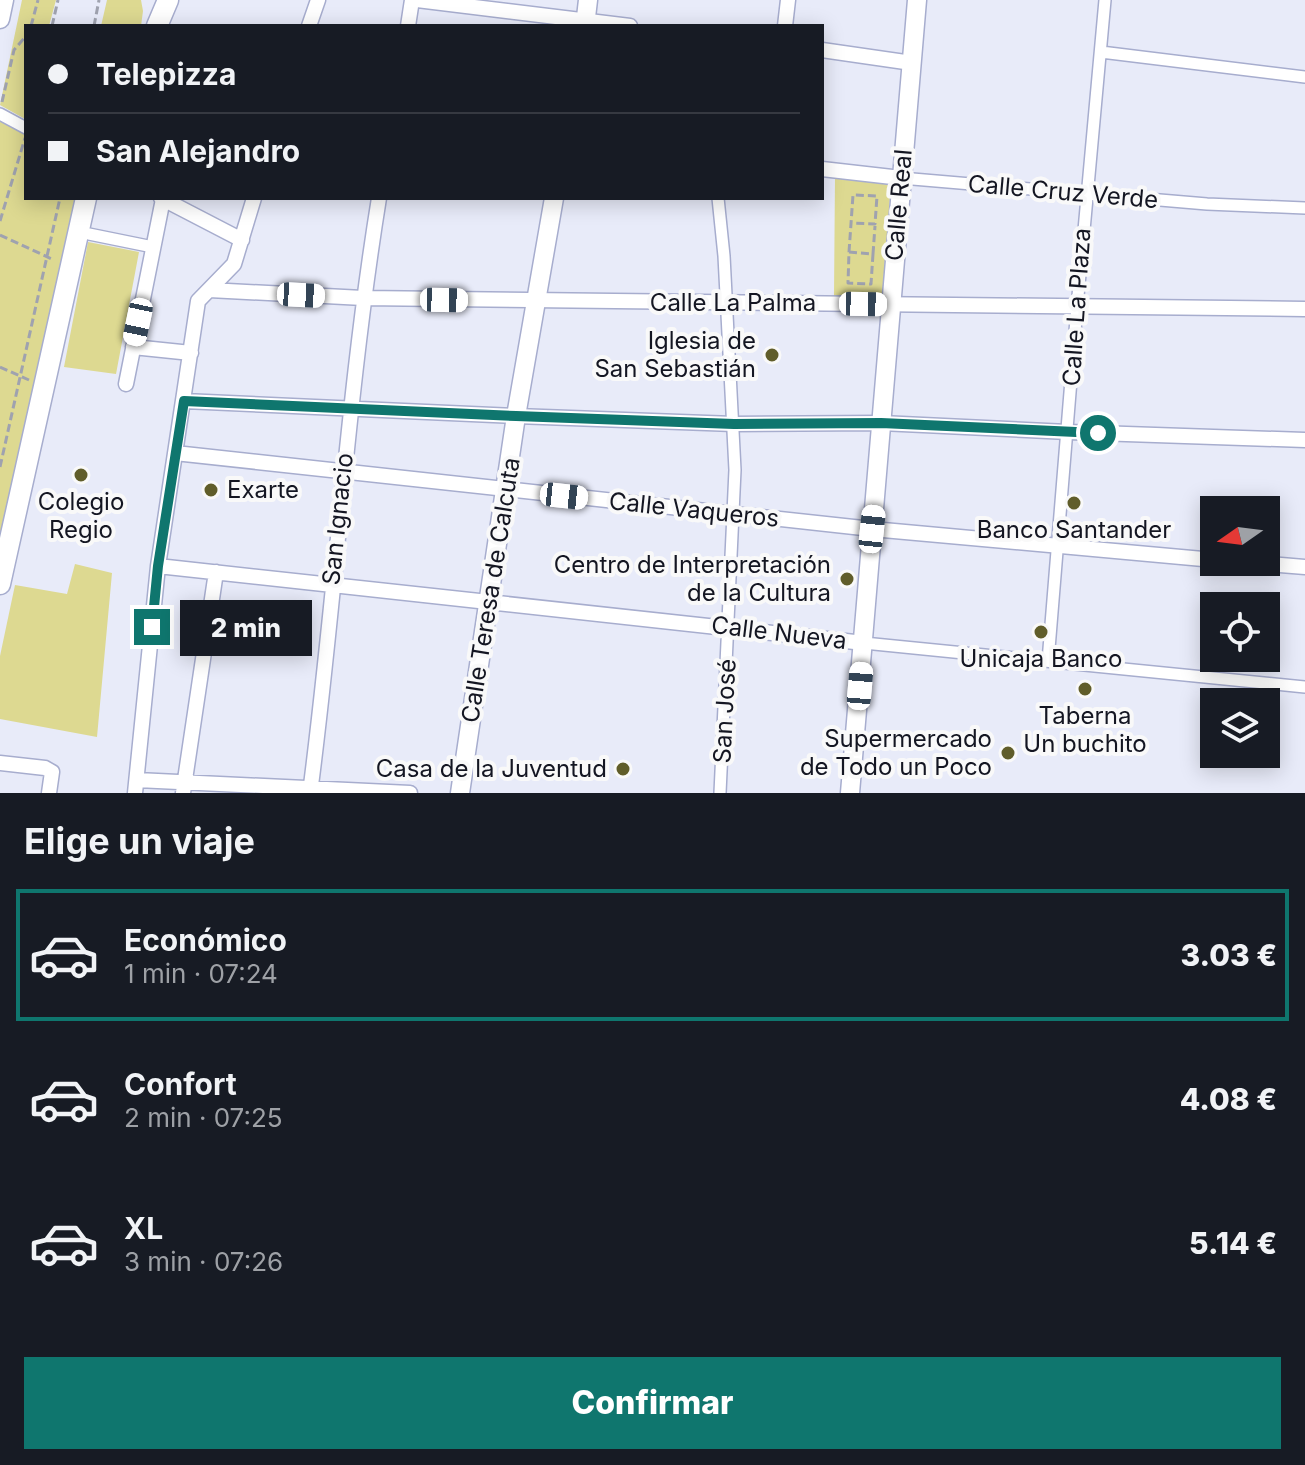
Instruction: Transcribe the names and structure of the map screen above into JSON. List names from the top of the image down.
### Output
{
  "streets": {
    "street": [
      "Calle Cruz Verde",
      "Calle Real",
      "Calle La Palma",
      "Calle La Plaza",
      "Calle Vaqueros",
      "San Ignacio",
      "Calle Teresa de Calcuta",
      "Calle Nueva",
      "San José"
    ]
  },
  "crossings": [
    ["Calle Cruz Verde", "Calle Real"],
    ["Calle Cruz Verde", "Calle La Plaza"],
    ["Calle Real", "Calle La Palma"],
    ["Calle Real", "Calle Vaqueros"],
    ["Calle Real", "Calle Nueva"],
    ["Calle La Palma", "Calle La Plaza"],
    ["Calle La Palma", "San Ignacio"],
    ["Calle La Palma", "Calle Teresa de Calcuta"],
    ["Calle La Palma", "San José"],
    ["Calle La Plaza", "Calle Vaqueros"],
    ["Calle La Plaza", "Calle Nueva"],
    ["Calle Vaqueros", "San Ignacio"],
    ["Calle Vaqueros", "Calle Teresa de Calcuta"],
    ["Calle Vaqueros", "San José"],
    ["San Ignacio", "Calle Nueva"],
    ["Calle Teresa de Calcuta", "Calle Nueva"],
    ["Calle Nueva", "San José"]
  ],
  "places": [
    "Iglesia de San Sebastián",
    "Colegio Regio",
    "Exarte",
    "Banco Santander",
    "Centro de Interpretación de la Cultura",
    "Unicaja Banco",
    "Taberna Un buchito",
    "Supermercado de Todo un Poco",
    "Casa de la Juventud"
  ],
  "north": "left",
  "page": {
    "banner": ["Telepizza", "San Alejandro"],
    "bubble": "2 min",
    "heading": "Elige un viaje",
    "list": [
      {
        "name": "Económico",
        "note": "1 min · 07:24",
        "value": "3.03 €"
      },
      {
        "name": "Confort",
        "note": "2 min · 07:25",
        "value": "4.08 €"
      },
      {
        "name": "XL",
        "note": "3 min · 07:26",
        "value": "5.14 €"
      }
    ],
    "buttons": "Confirmar"
  }
}
